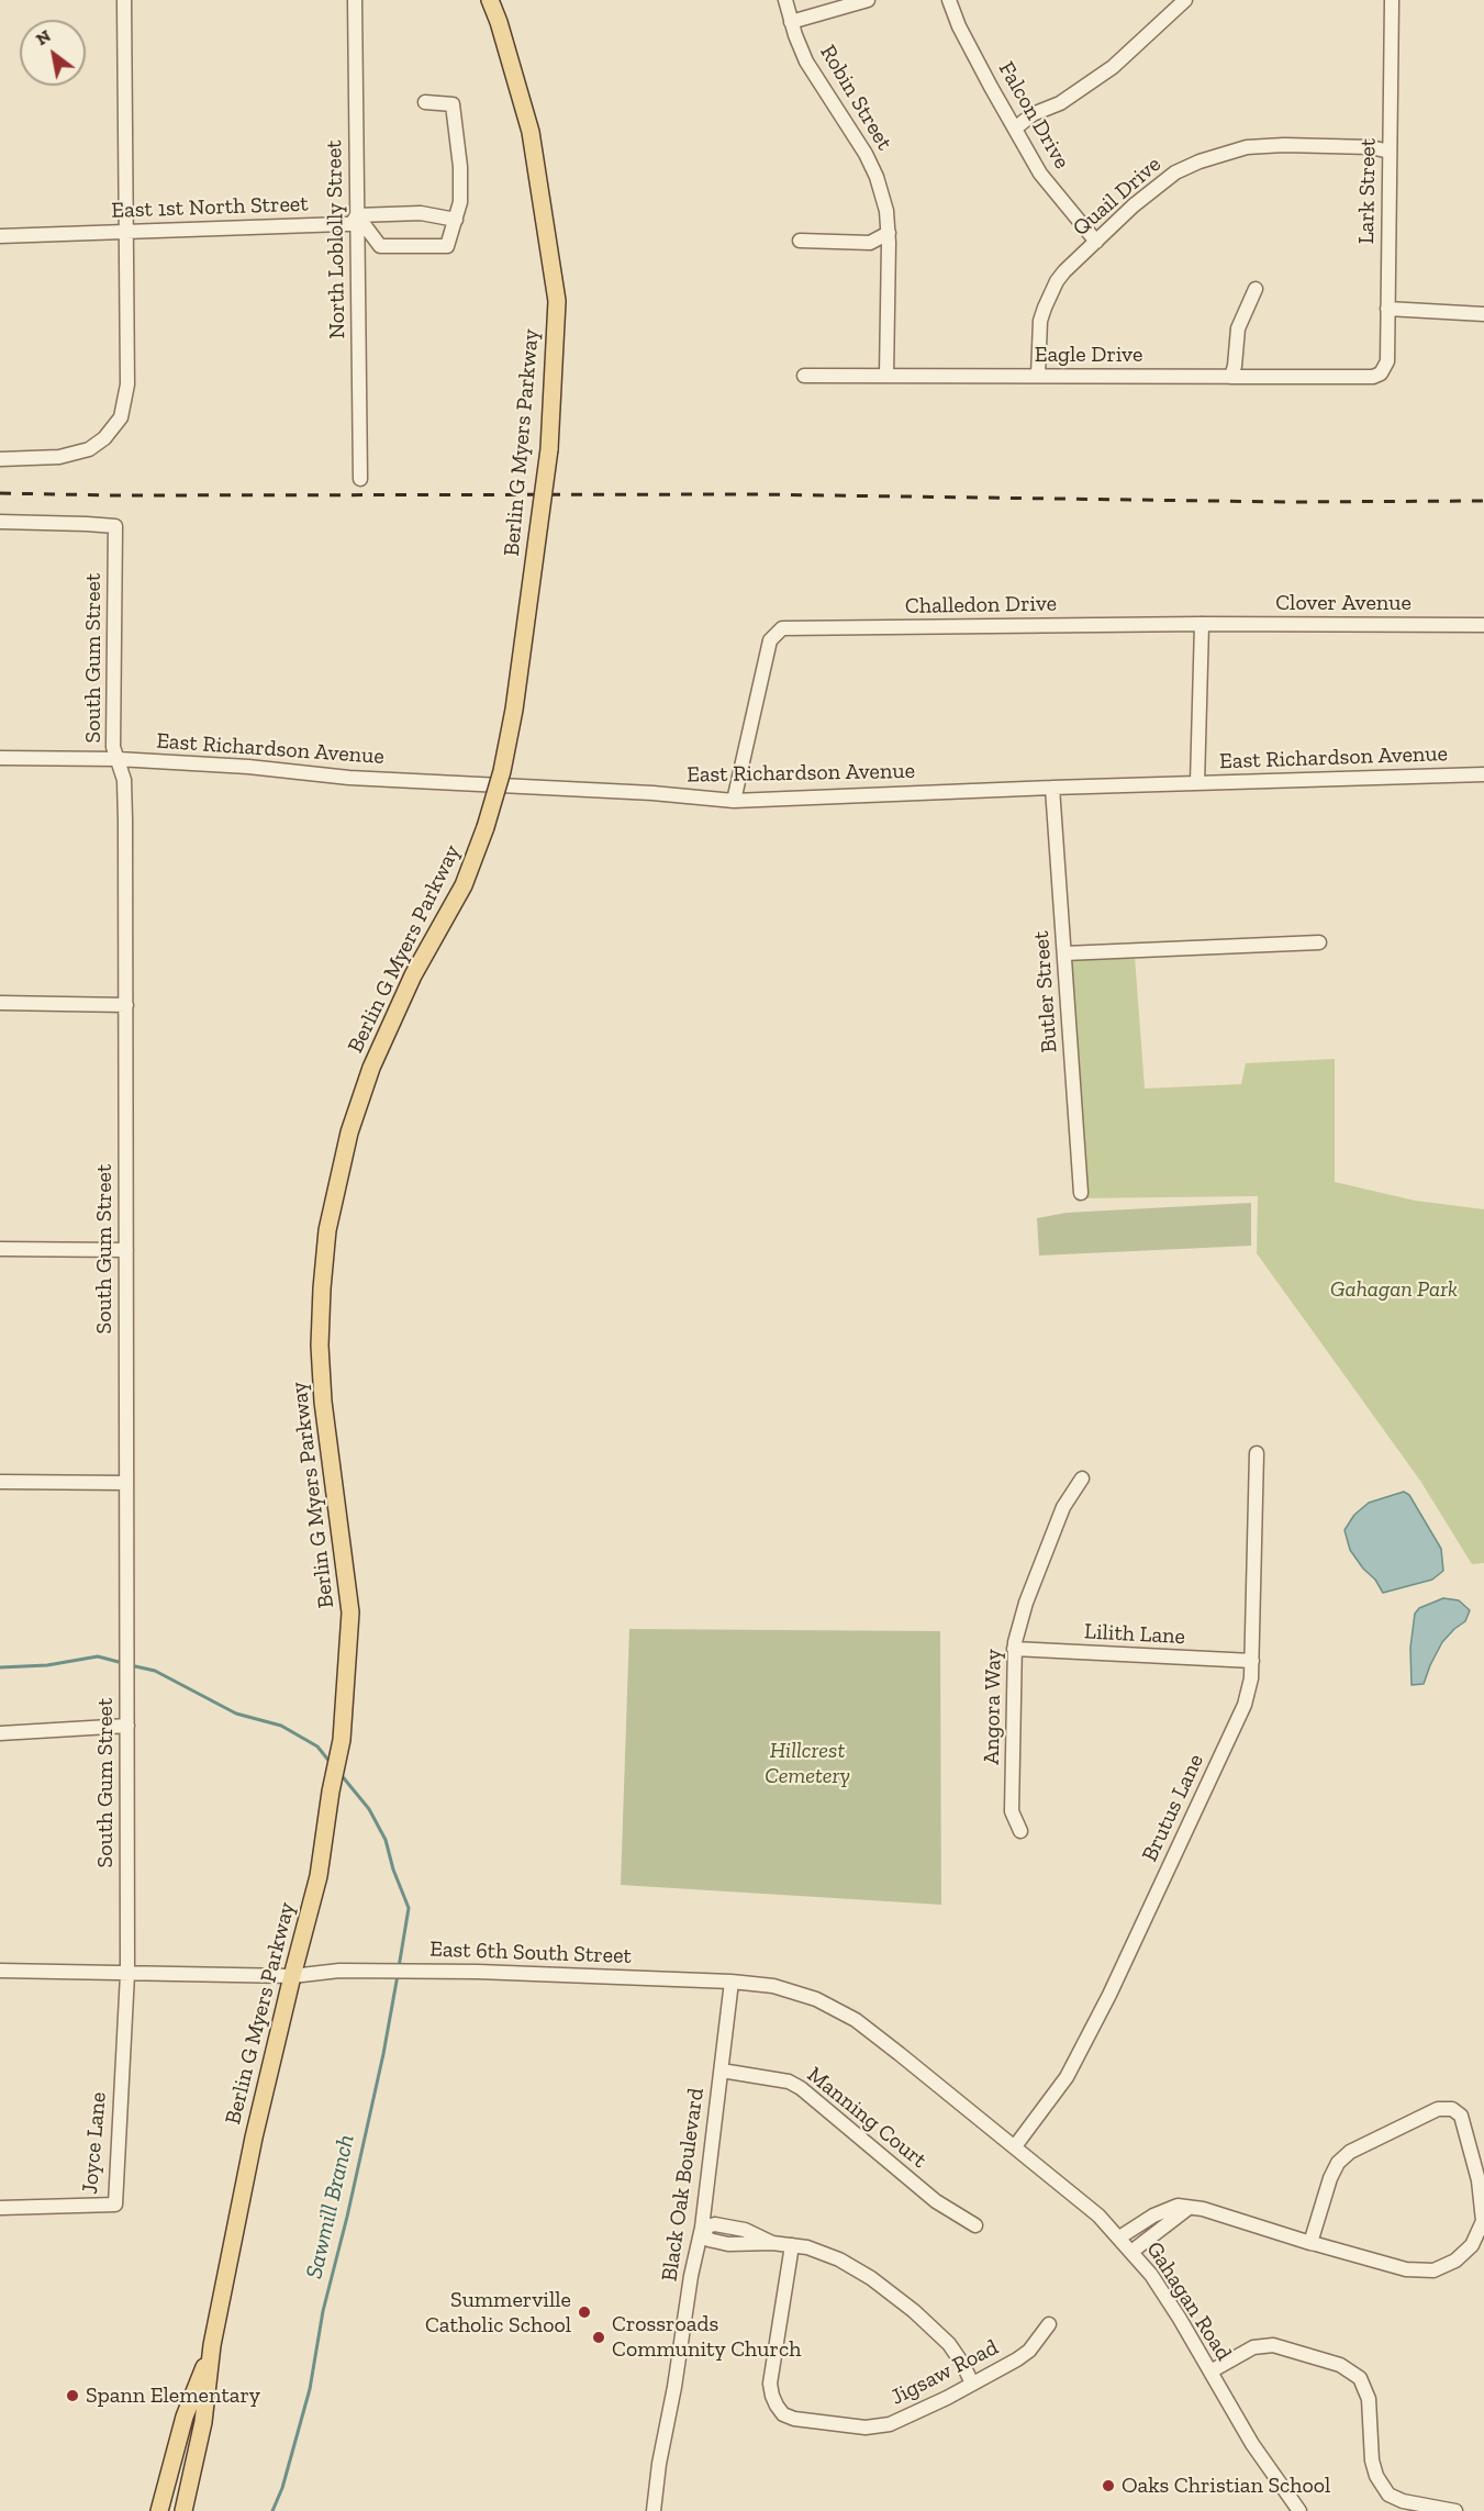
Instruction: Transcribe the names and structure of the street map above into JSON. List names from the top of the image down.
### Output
{
  "streets": {
    "main road": ["Berlin G Myers Parkway"],
    "street": [
      "Robin Street",
      "Falcon Drive",
      "Lark Street",
      "Quail Drive",
      "East 1st North Street",
      "North Loblolly Street",
      "Eagle Drive",
      "Clover Avenue",
      "Challedon Drive",
      "South Gum Street",
      "East Richardson Avenue",
      "Butler Street",
      "Lilith Lane",
      "Angora Way",
      "Brutus Lane",
      "East 6th South Street",
      "Manning Court",
      "Joyce Lane",
      "Black Oak Boulevard",
      "Gahagan Road",
      "Jigsaw Road"
    ]
  },
  "crossings": [
    ["Robin Street", "Eagle Drive"],
    ["Falcon Drive", "Quail Drive"],
    ["Lark Street", "Quail Drive"],
    ["Lark Street", "Eagle Drive"],
    ["Quail Drive", "Eagle Drive"],
    ["East 1st North Street", "North Loblolly Street"],
    ["Berlin G Myers Parkway", "East 6th South Street"],
    ["Clover Avenue", "Challedon Drive"],
    ["Challedon Drive", "East Richardson Avenue"],
    ["South Gum Street", "East Richardson Avenue"],
    ["South Gum Street", "East 6th South Street"],
    ["South Gum Street", "Joyce Lane"],
    ["East Richardson Avenue", "Butler Street"],
    ["Lilith Lane", "Angora Way"],
    ["Lilith Lane", "Brutus Lane"],
    ["Brutus Lane", "East 6th South Street"],
    ["Brutus Lane", "Gahagan Road"],
    ["East 6th South Street", "Joyce Lane"],
    ["East 6th South Street", "Black Oak Boulevard"],
    ["East 6th South Street", "Gahagan Road"],
    ["Manning Court", "Black Oak Boulevard"]
  ],
  "water": ["Sawmill Branch"],
  "parks": ["Gahagan Park", "Hillcrest Cemetery"],
  "places": [
    "Summerville Catholic School",
    "Crossroads Community Church",
    "Spann Elementary",
    "Oaks Christian School"
  ],
  "north": "top left"
}
